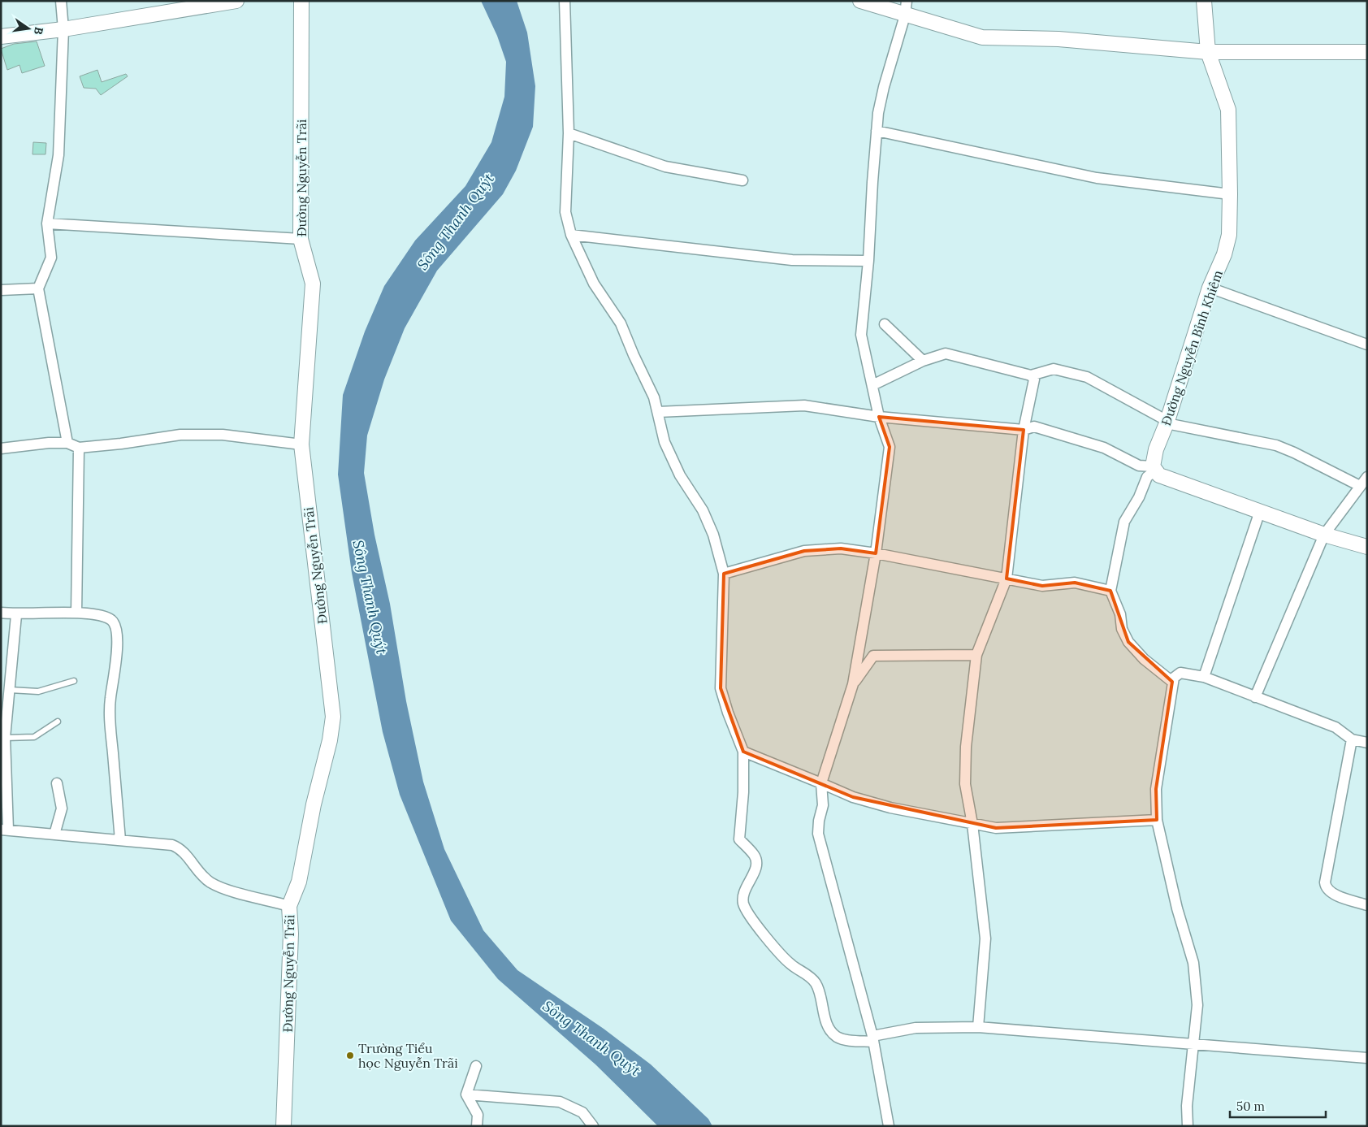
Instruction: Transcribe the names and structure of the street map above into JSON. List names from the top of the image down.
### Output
{
  "streets": {
    "street": ["Đường Nguyễn Trãi", "Đường Nguyễn Bỉnh Khiêm"]
  },
  "water": ["Sông Thanh Quýt"],
  "places": ["Trường Tiểu học Nguyễn Trãi"],
  "scale_bar": "50 m",
  "north": "right"
}
